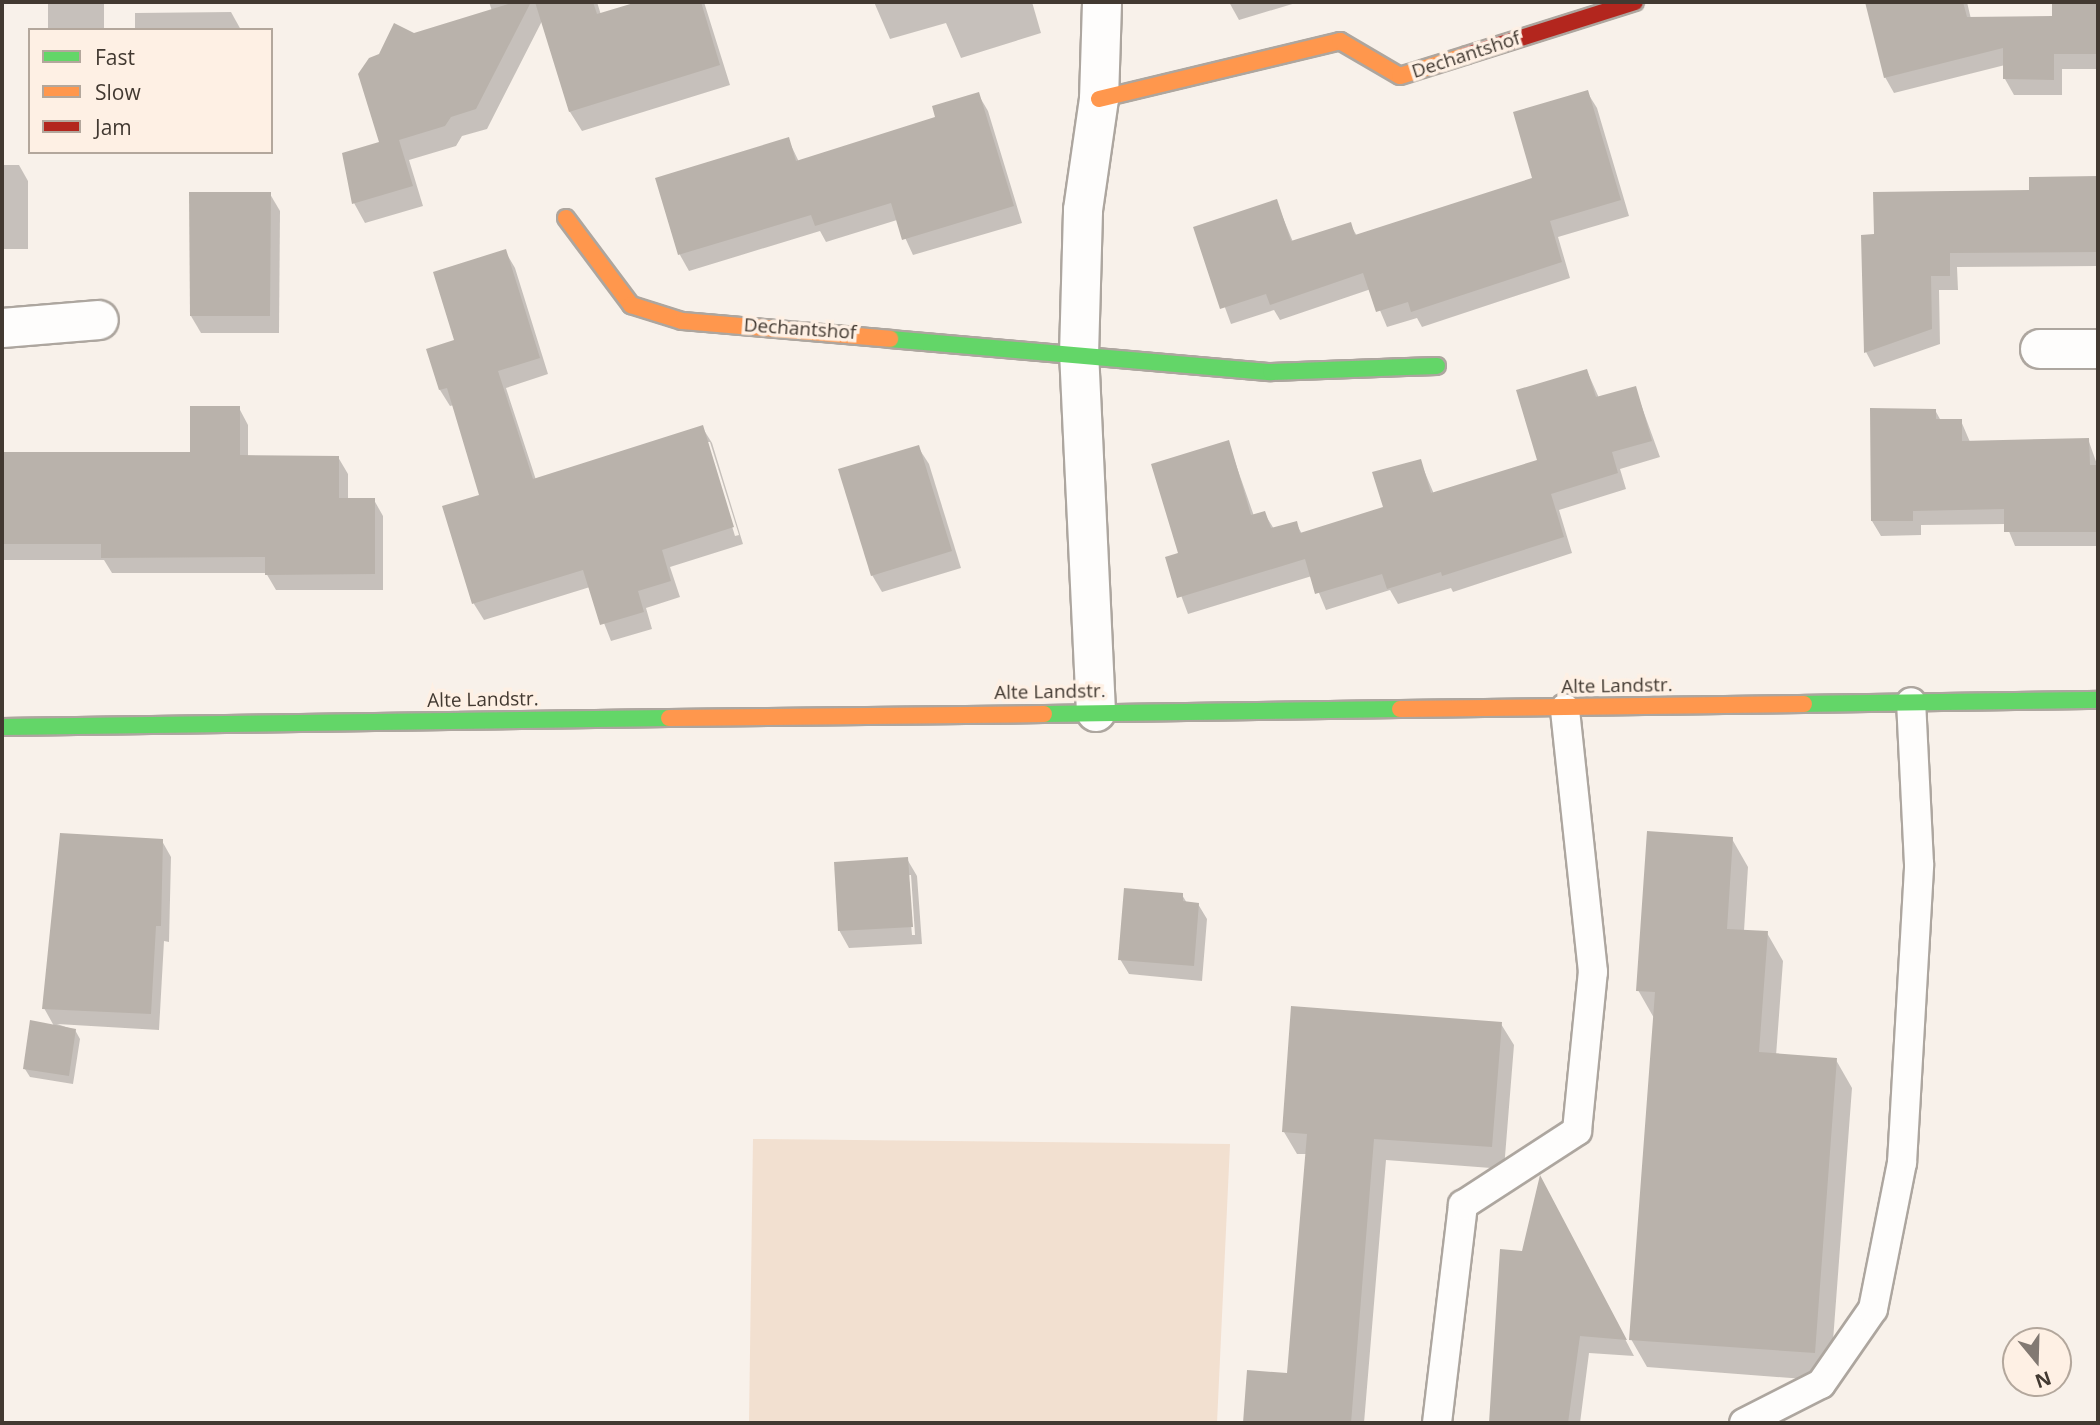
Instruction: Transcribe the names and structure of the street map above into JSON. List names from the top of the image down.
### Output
{
  "streets": {
    "street": ["Dechantshof", "Alte Landstr."]
  },
  "legend": ["Fast", "Slow", "Jam"],
  "north": "bottom"
}
